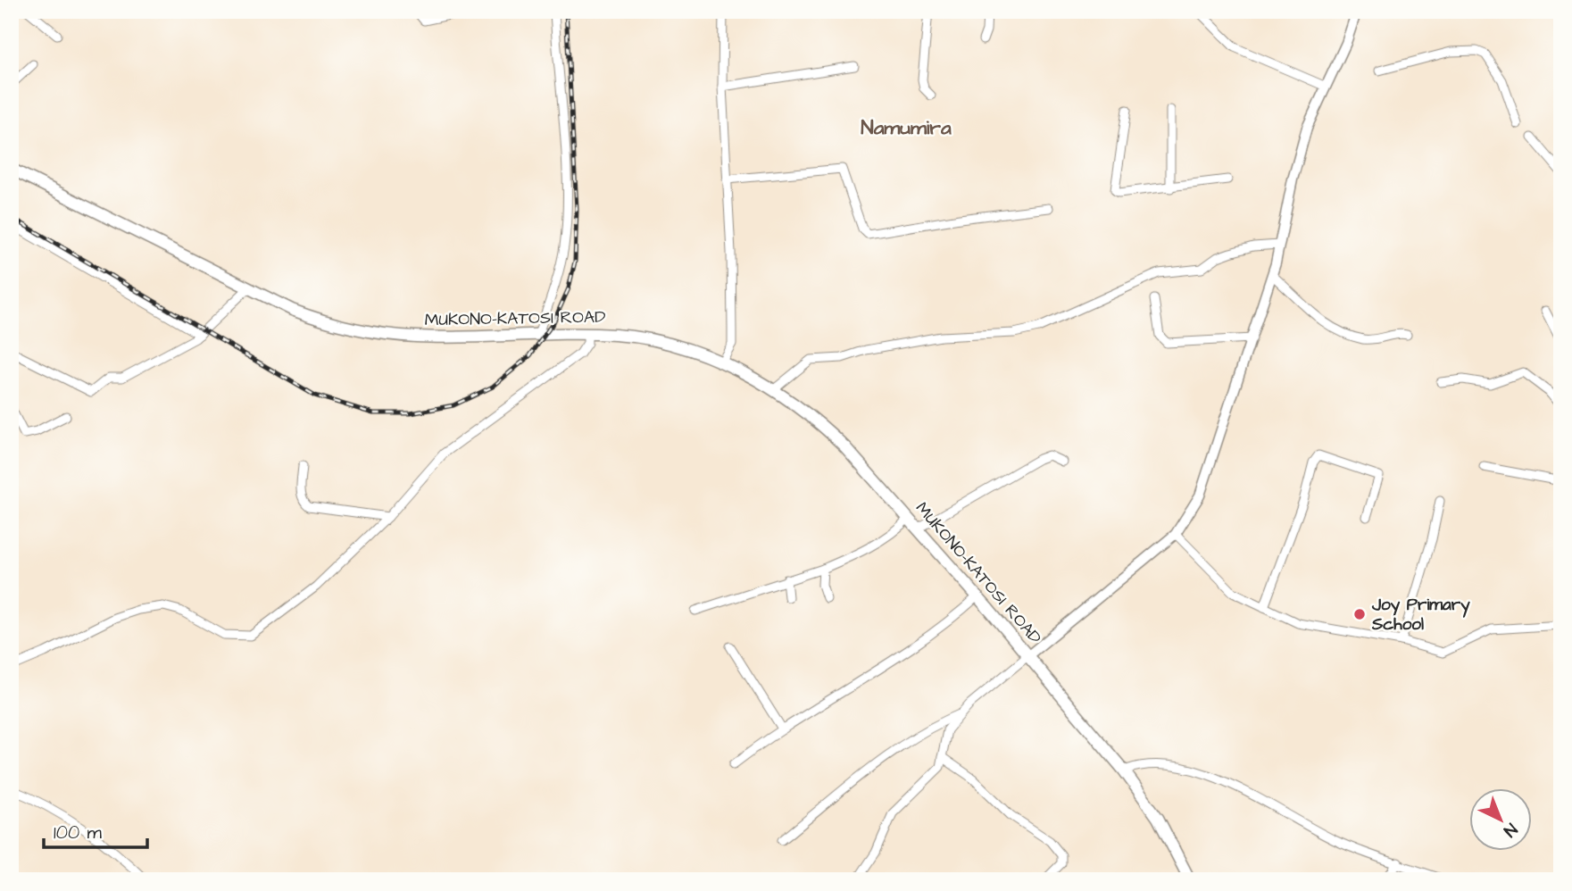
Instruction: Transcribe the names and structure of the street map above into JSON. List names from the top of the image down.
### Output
{
  "streets": {
    "main road": ["MUKONO-KATOSI ROAD"]
  },
  "districts": ["Namumira"],
  "places": ["Joy Primary School"],
  "scale_bar": "100 m",
  "north": "bottom right"
}
